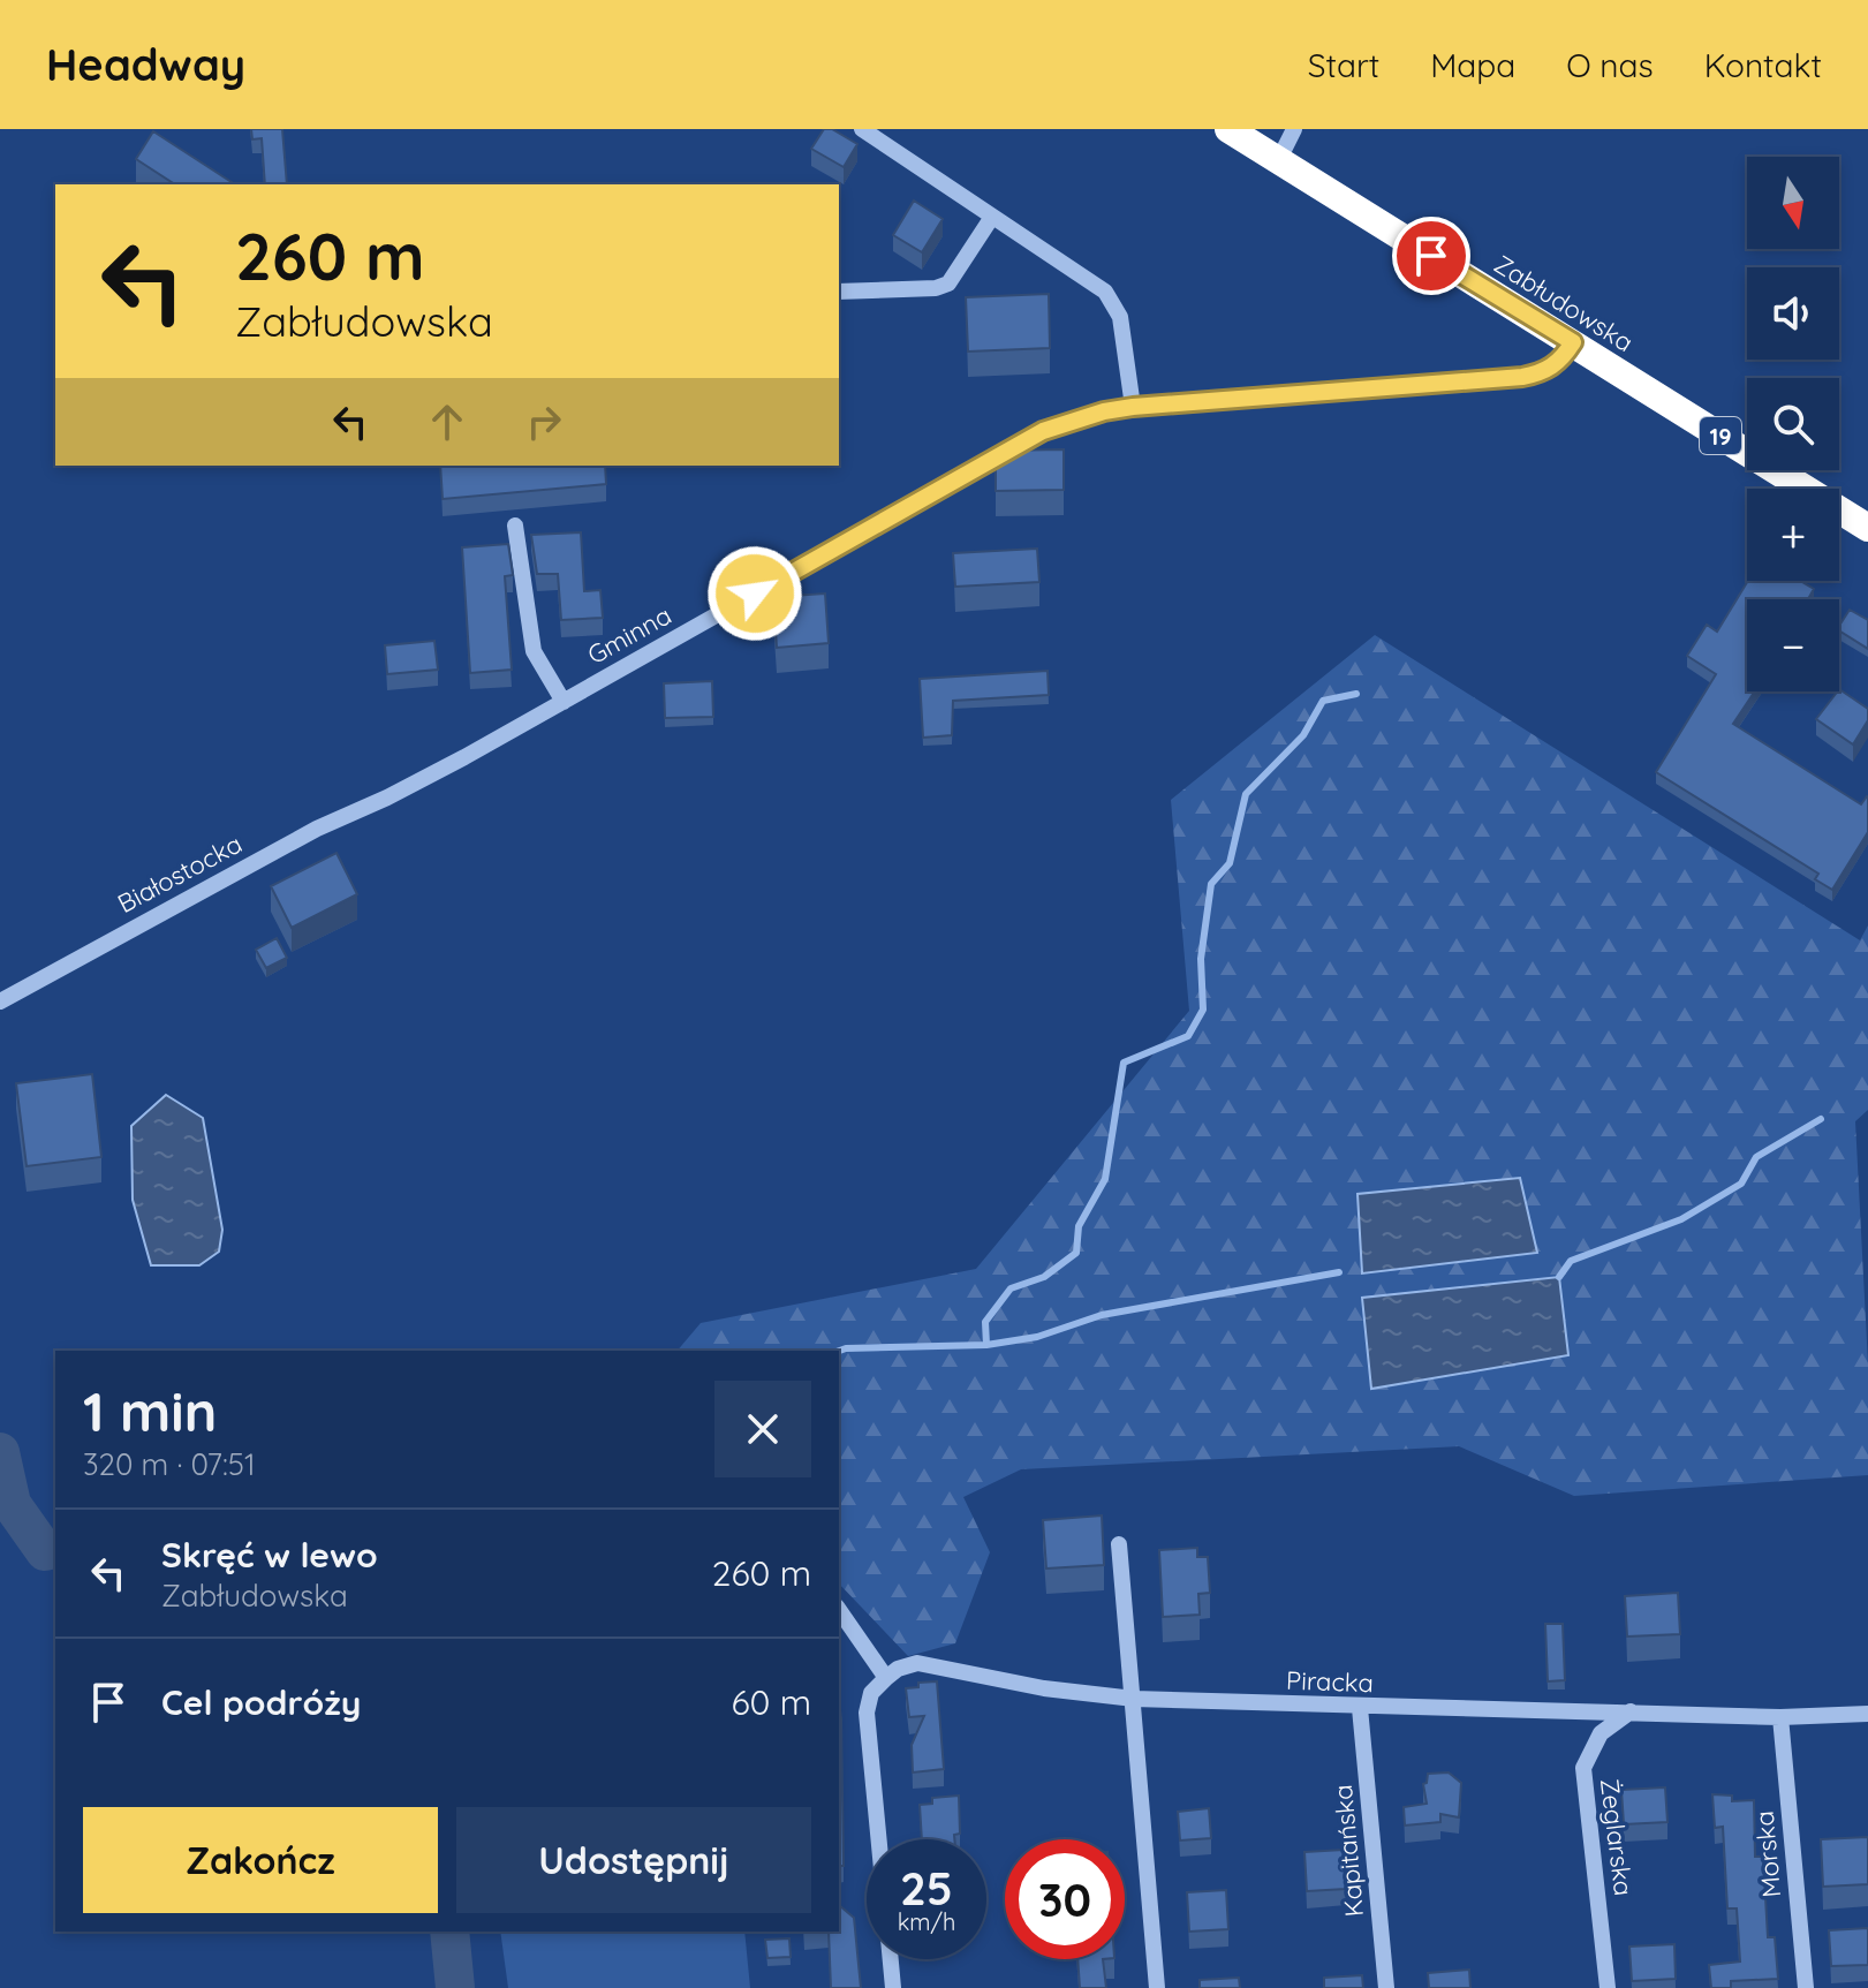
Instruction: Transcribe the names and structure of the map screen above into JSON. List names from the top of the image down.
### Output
{
  "streets": {
    "highway": ["Zabłudowska", "19"],
    "street": [
      "Gminna",
      "Białostocka",
      "Piracka",
      "Żeglarska",
      "Kapitańska",
      "Morska"
    ]
  },
  "crossings": [
    ["Zabłudowska", "Gminna"],
    ["Gminna", "Białostocka"],
    ["Piracka", "Żeglarska"],
    ["Piracka", "Kapitańska"],
    ["Piracka", "Morska"]
  ],
  "north": "bottom",
  "page": {
    "header": "Headway",
    "nav": [
      "Start",
      "Mapa",
      "O nas",
      "Kontakt"
    ],
    "map_buttons": ["+", "−"],
    "turn": ["260 m", "Zabłudowska"],
    "heading": ["1 min", "320 m · 07:51"],
    "list": [
      {
        "name": "Skręć w lewo",
        "note": "Zabłudowska",
        "value": "260 m"
      },
      {
        "name": "Cel podróży",
        "value": "60 m"
      }
    ],
    "buttons": ["Zakończ", "Udostępnij"],
    "speed": "25 km/h",
    "limit": "30"
  }
}
